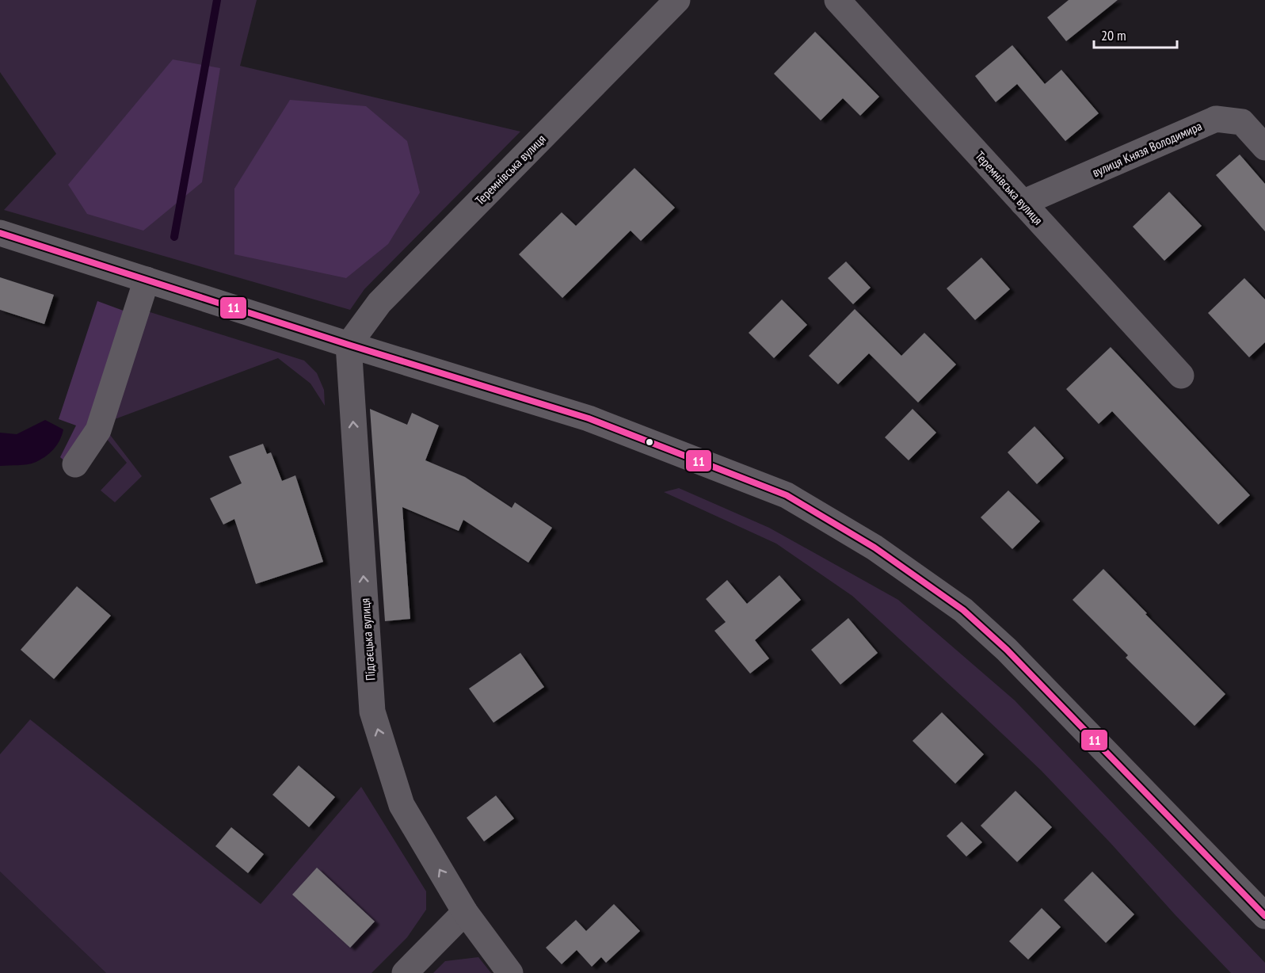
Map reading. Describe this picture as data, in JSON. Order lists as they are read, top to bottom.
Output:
{
  "streets": {
    "street": ["вулиця Князя Володимира", "Теремнівська вулиця", "Підгаєцька вулиця"]
  },
  "crossings": [
    ["вулиця Князя Володимира", "Теремнівська вулиця"],
    ["Теремнівська вулиця", "Підгаєцька вулиця"]
  ],
  "one_way": ["Підгаєцька вулиця"],
  "lines": ["transit line 11"],
  "scale_bar": "20 m"
}
